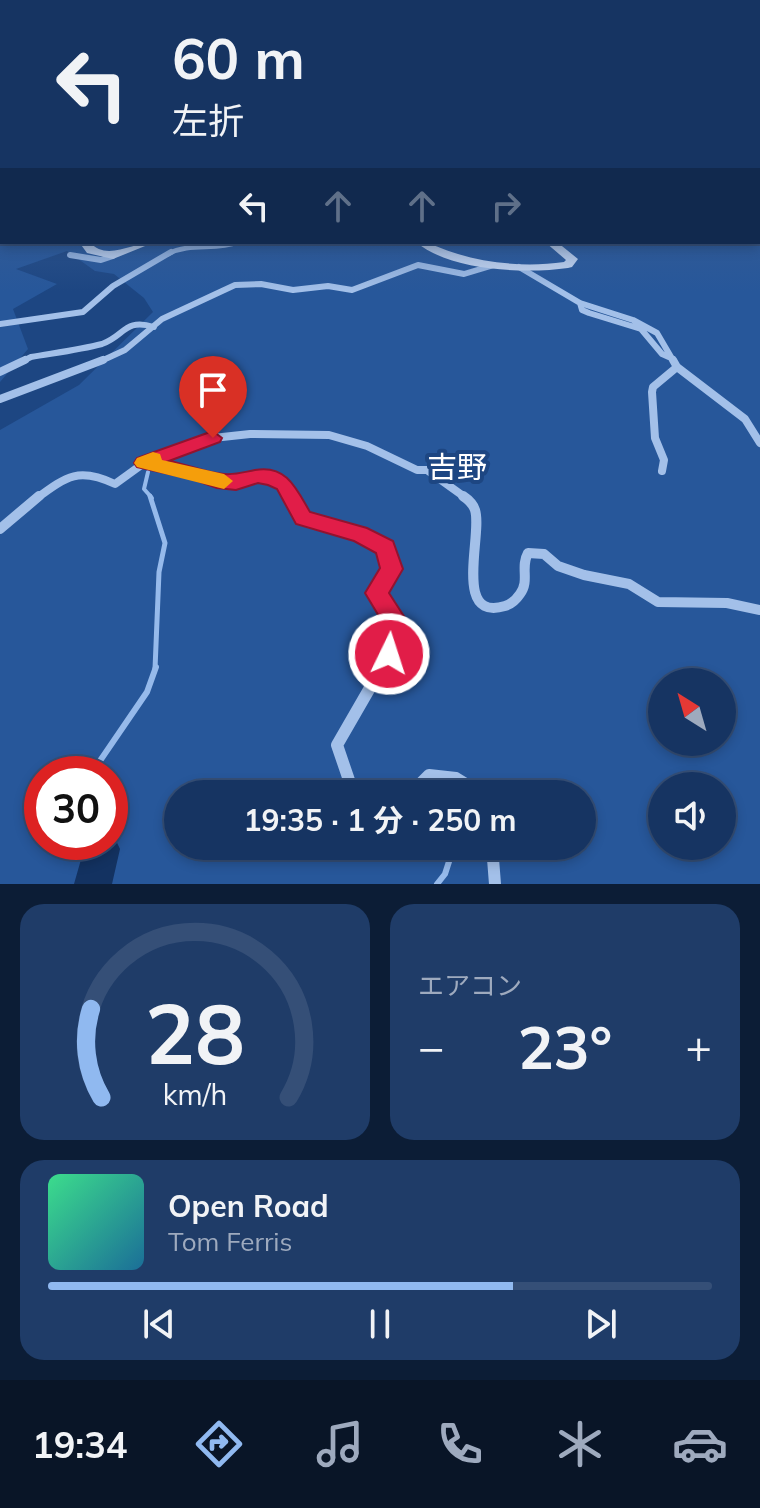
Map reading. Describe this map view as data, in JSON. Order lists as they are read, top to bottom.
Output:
{
  "districts": ["吉野"],
  "north": "top left",
  "page": {
    "turn": ["60 m", "左折"],
    "limit": "30",
    "trip": "19:35 · 1 分 · 250 m",
    "tile": "エアコン",
    "heat": ["−", "23°", "+"],
    "song": ["Open Road", "Tom Ferris"],
    "tabs": "19:34",
    "gauge": ["28", "km/h"]
  }
}
